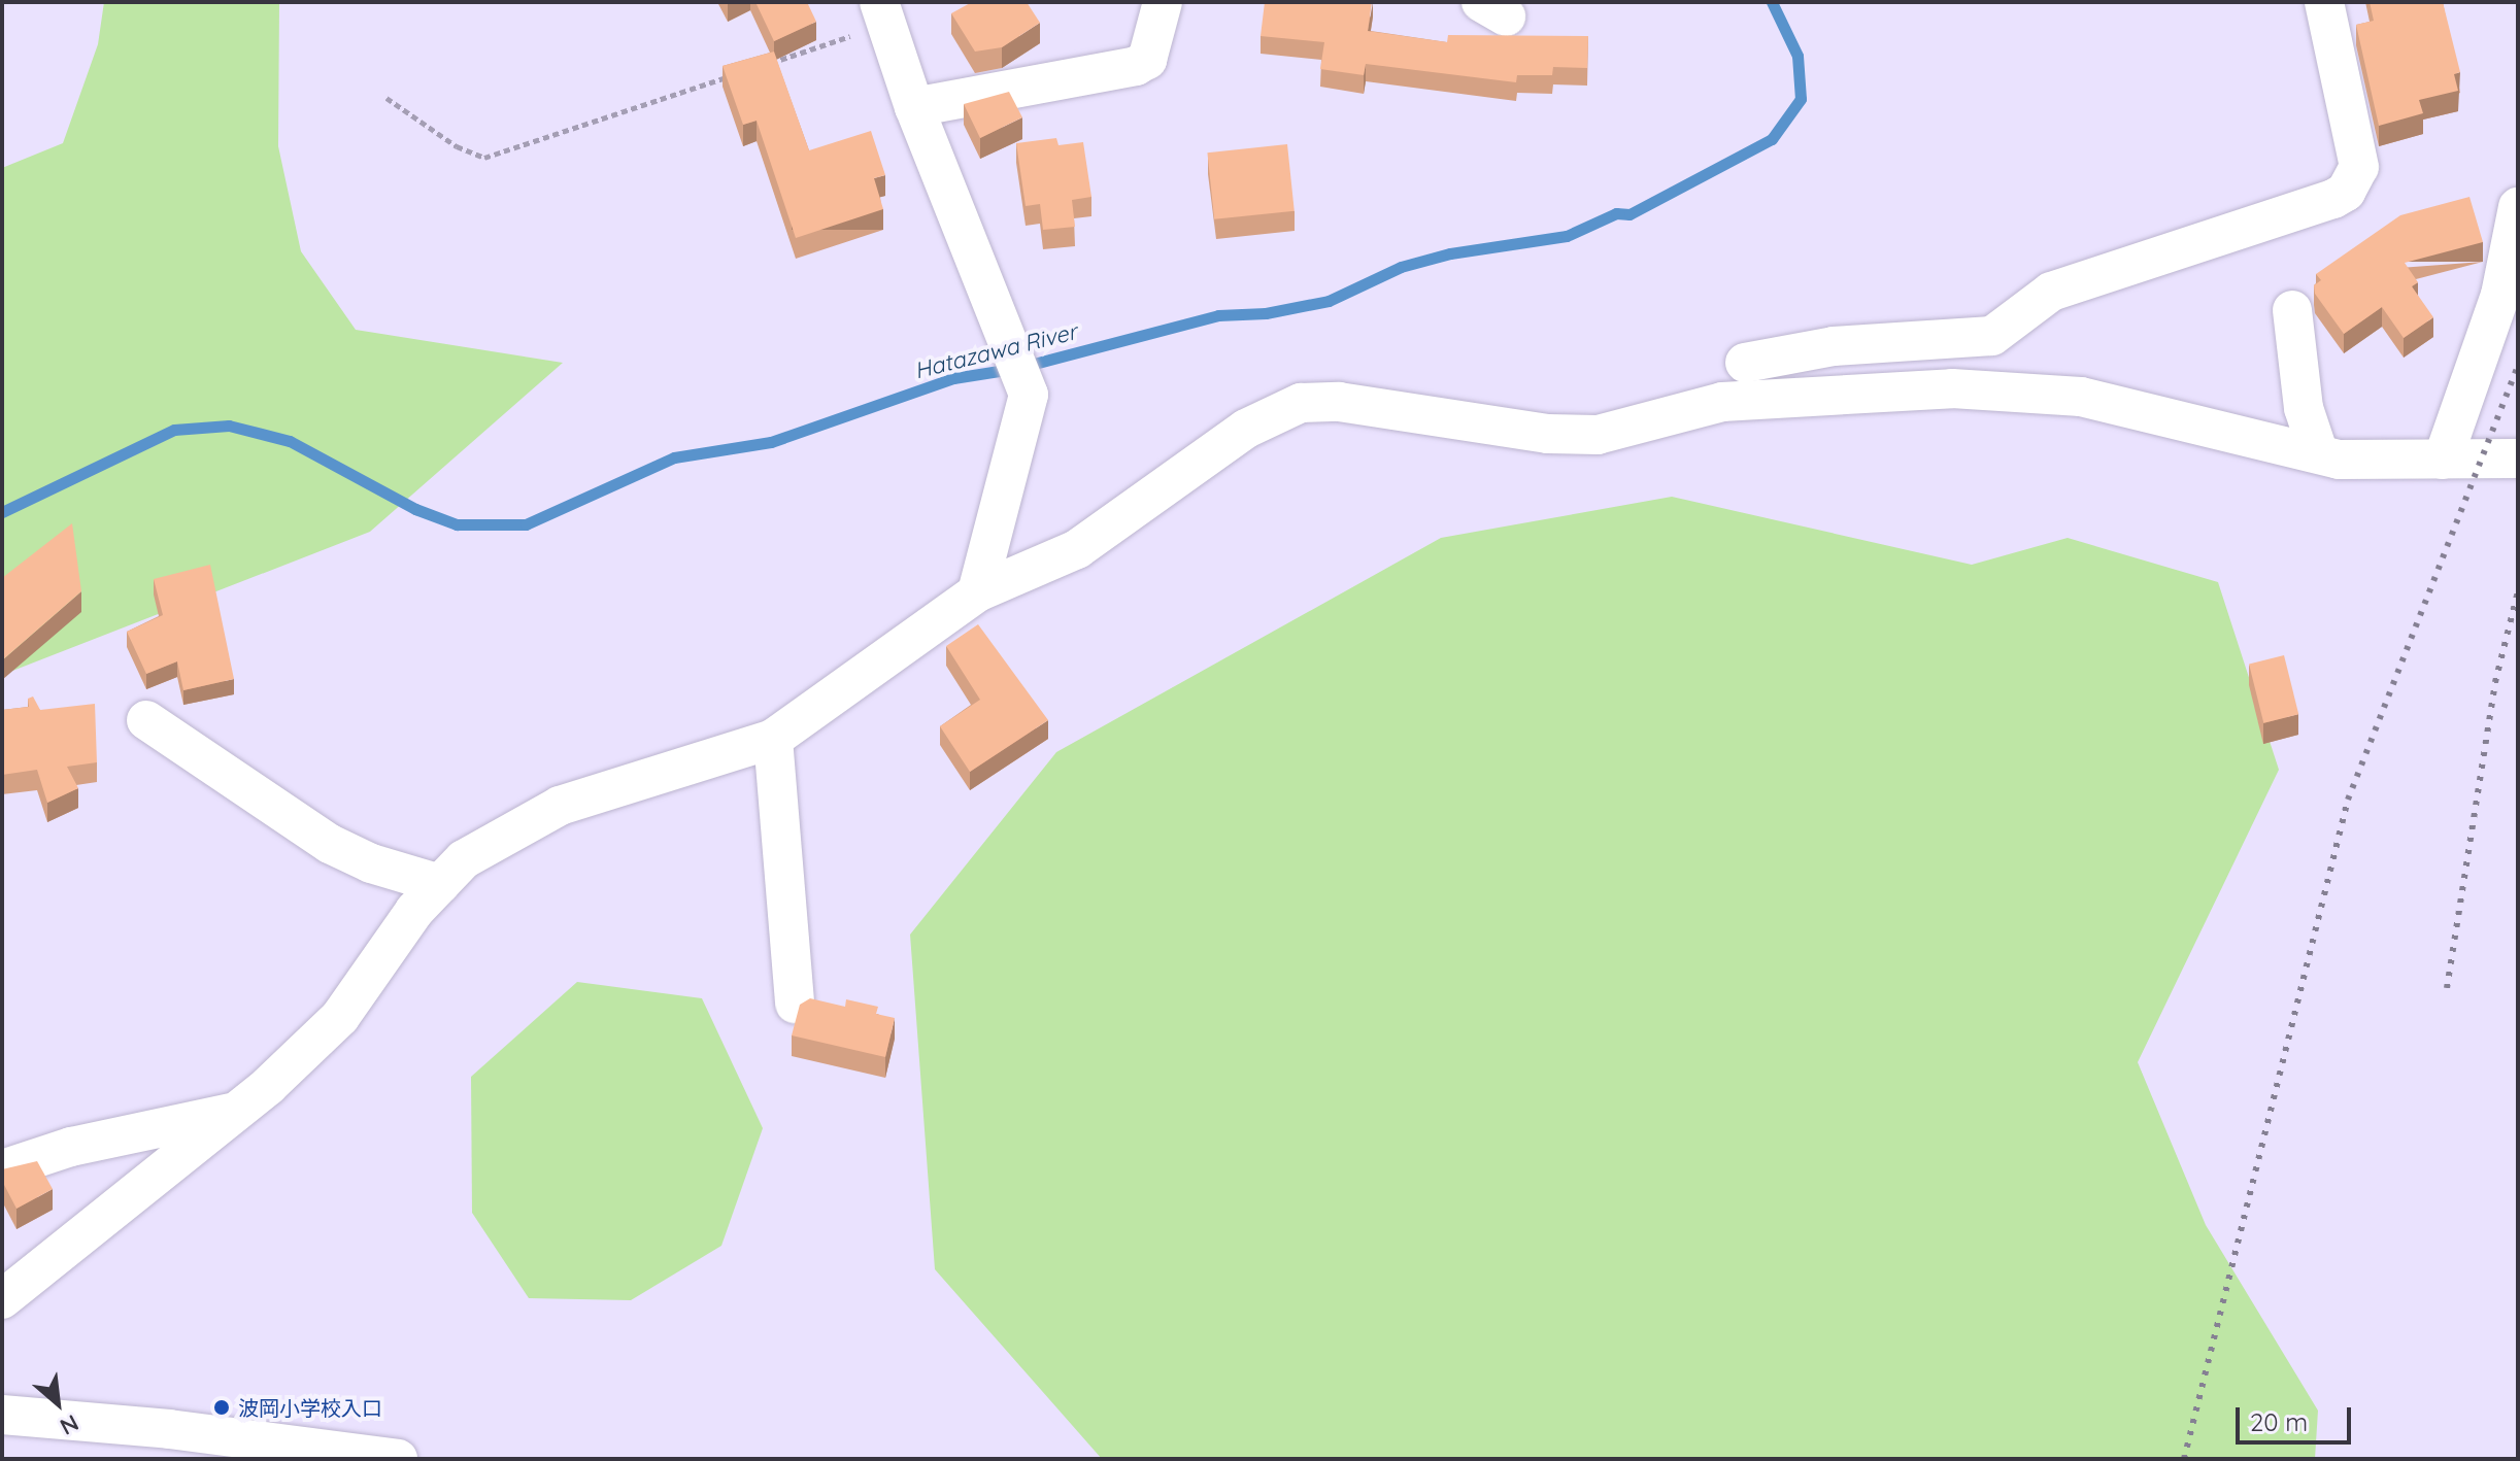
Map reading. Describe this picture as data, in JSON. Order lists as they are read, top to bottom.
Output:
{
  "water": ["Hatazawa River"],
  "places": ["波岡小学校入口"],
  "scale_bar": "20 m",
  "north": "bottom right"
}
